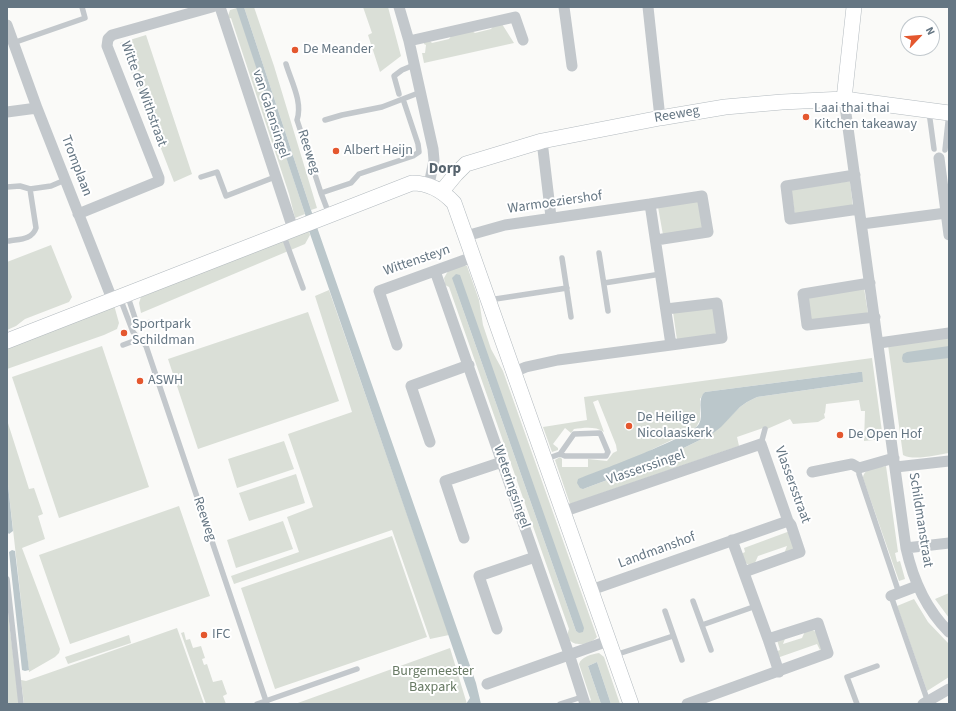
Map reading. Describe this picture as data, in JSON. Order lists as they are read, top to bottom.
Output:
{
  "streets": {
    "main road": ["Reeweg"],
    "street": [
      "Witte de Withstraat",
      "van Galensingel",
      "Tromplaan",
      "Warmoeziershof",
      "Wittensteyn",
      "Vlasserssingel",
      "Vlassersstraat",
      "Weteringsingel",
      "Schildmanstraat",
      "Landmanshof"
    ]
  },
  "crossings": [
    ["Witte de Withstraat", "Tromplaan"],
    ["van Galensingel", "Reeweg"],
    ["Reeweg", "Tromplaan"],
    ["Reeweg", "Schildmanstraat"],
    ["Wittensteyn", "Weteringsingel"],
    ["Vlasserssingel", "Vlassersstraat"],
    ["Vlassersstraat", "Landmanshof"]
  ],
  "districts": ["Dorp"],
  "parks": ["Burgemeester Baxpark"],
  "places": [
    "De Meander",
    "Laai thai thai Kitchen takeaway",
    "Albert Heijn",
    "Sportpark Schildman",
    "ASWH",
    "De Heilige Nicolaaskerk",
    "De Open Hof",
    "IFC"
  ],
  "north": "top right"
}
